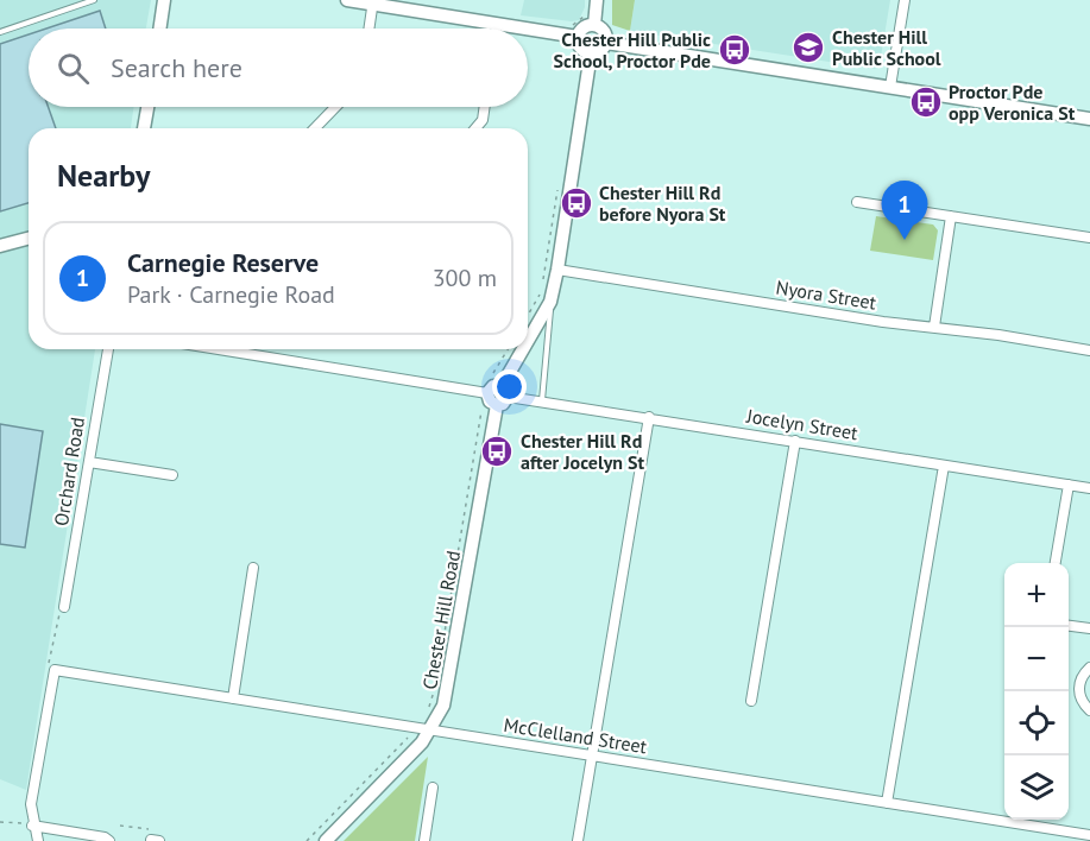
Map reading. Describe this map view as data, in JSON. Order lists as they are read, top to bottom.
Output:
{
  "streets": {
    "street": [
      "Nyora Street",
      "Jocelyn Street",
      "Orchard Road",
      "Chester Hill Road",
      "McClelland Street"
    ]
  },
  "crossings": [
    ["Jocelyn Street", "Chester Hill Road"],
    ["Chester Hill Road", "McClelland Street"]
  ],
  "places": {
    "school or university": ["Chester Hill Public School"],
    "bus stop": [
      "Chester Hill Public School, Proctor Pde",
      "Proctor Pde opp Veronica St",
      "Chester Hill Rd before Nyora St",
      "Chester Hill Rd after Jocelyn St"
    ]
  },
  "page": {
    "search": "Search here",
    "heading": "Nearby",
    "pins": "1",
    "list": [
      {
        "mark": "1",
        "name": "Carnegie Reserve",
        "note": "Park · Carnegie Road",
        "value": "300 m"
      }
    ],
    "map_buttons": ["+", "−"]
  }
}
